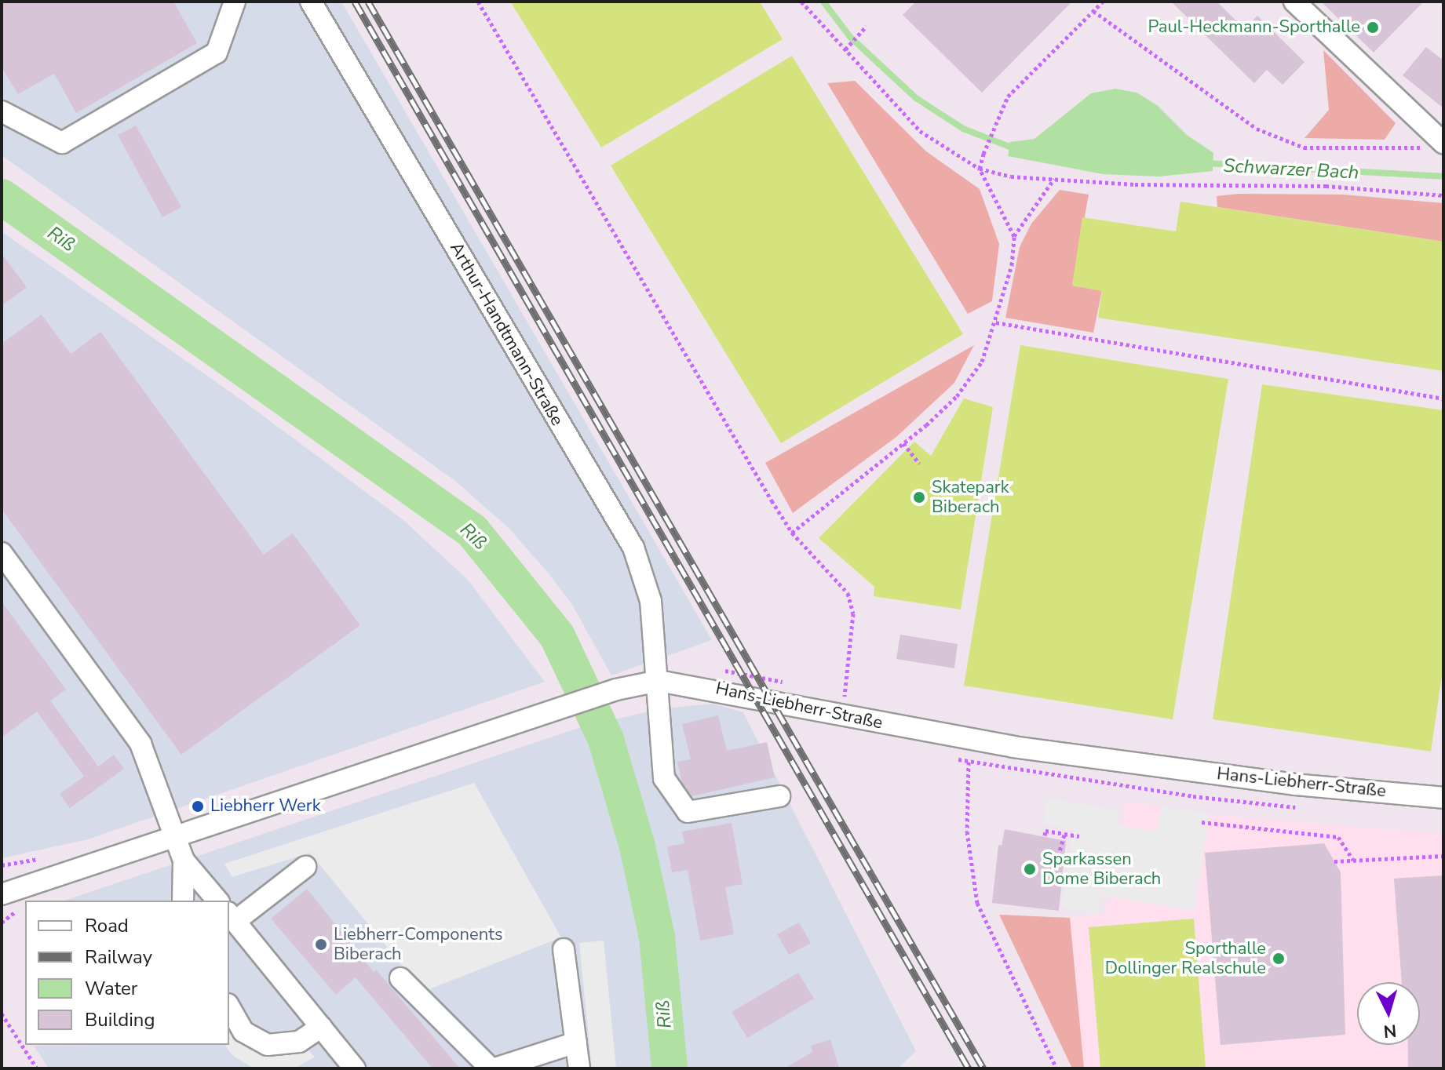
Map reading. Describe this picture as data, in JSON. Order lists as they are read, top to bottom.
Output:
{
  "streets": {
    "street": ["Arthur-Handtmann-Straße", "Hans-Liebherr-Straße"]
  },
  "crossings": [
    ["Arthur-Handtmann-Straße", "Hans-Liebherr-Straße"]
  ],
  "water": ["Schwarzer Bach", "Riß"],
  "places": [
    "Paul-Heckmann-Sporthalle",
    "Skatepark Biberach",
    "Liebherr Werk",
    "Sparkassen Dome Biberach",
    "Liebherr-Components Biberach",
    "Sporthalle Dollinger Realschule"
  ],
  "legend": [
    "Road",
    "Railway",
    "Water",
    "Building"
  ],
  "north": "bottom"
}
